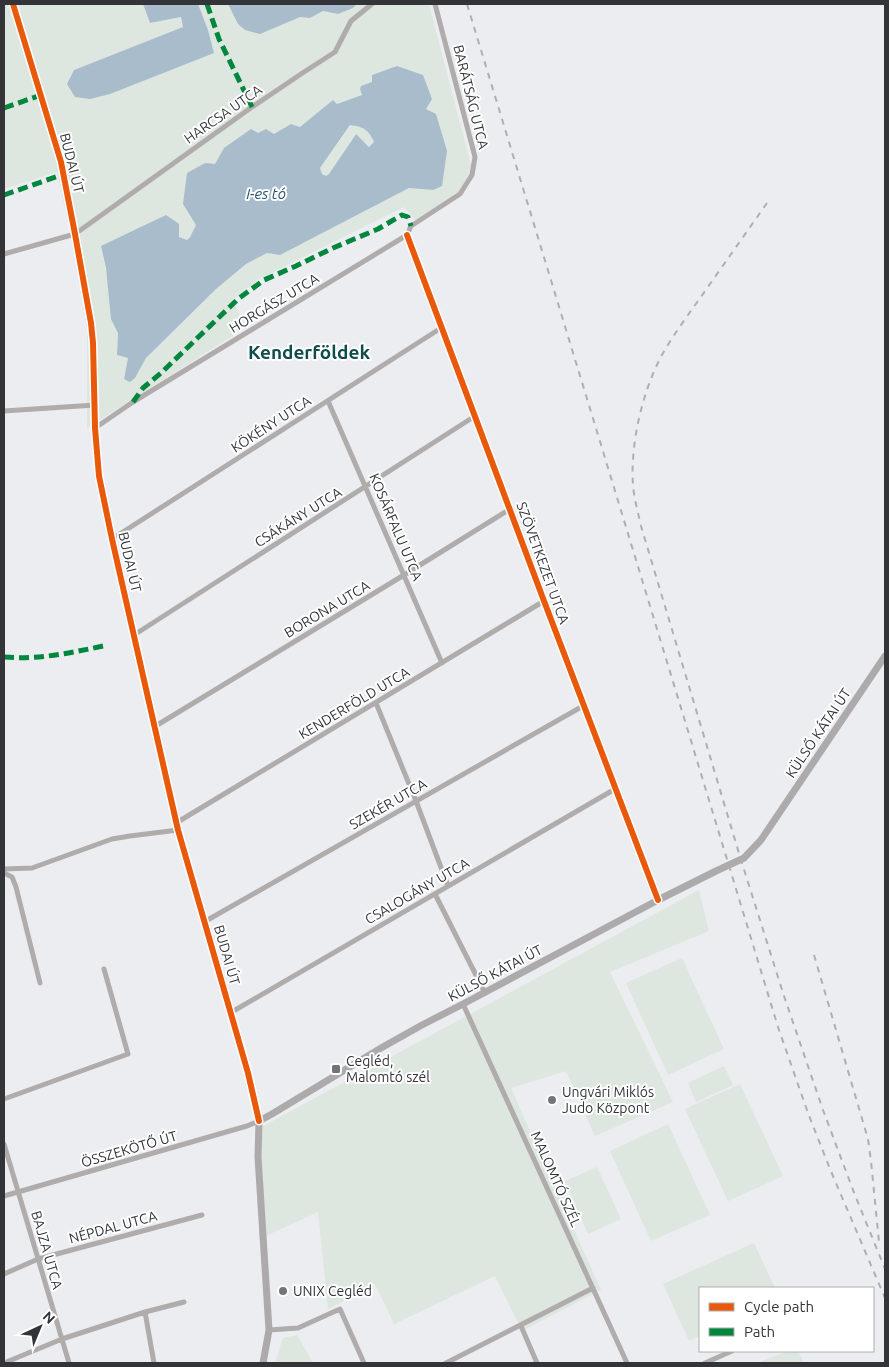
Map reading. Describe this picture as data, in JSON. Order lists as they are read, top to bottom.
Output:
{
  "streets": {
    "main road": ["KÜLSŐ KÁTAI ÚT"],
    "street": [
      "BARÁTSÁG UTCA",
      "HARCSA UTCA",
      "BUDAI ÚT",
      "HORGÁSZ UTCA",
      "KÖKÉNY UTCA",
      "CSÁKÁNY UTCA",
      "KOSÁRFALU UTCA",
      "SZÖVETKEZET UTCA",
      "BORONA UTCA",
      "KENDERFÖLD UTCA",
      "SZEKÉR UTCA",
      "CSALOGÁNY UTCA",
      "ÖSSZEKÖTŐ ÚT",
      "MALOMTÓ SZÉL",
      "NÉPDAL UTCA",
      "BAJZA UTCA"
    ]
  },
  "crossings": [
    ["BARÁTSÁG UTCA", "HORGÁSZ UTCA"],
    ["HARCSA UTCA", "BUDAI ÚT"],
    ["BUDAI ÚT", "HORGÁSZ UTCA"],
    ["BUDAI ÚT", "KÖKÉNY UTCA"],
    ["BUDAI ÚT", "CSÁKÁNY UTCA"],
    ["BUDAI ÚT", "BORONA UTCA"],
    ["BUDAI ÚT", "KENDERFÖLD UTCA"],
    ["BUDAI ÚT", "KÜLSŐ KÁTAI ÚT"],
    ["BUDAI ÚT", "SZEKÉR UTCA"],
    ["BUDAI ÚT", "CSALOGÁNY UTCA"],
    ["BUDAI ÚT", "ÖSSZEKÖTŐ ÚT"],
    ["HORGÁSZ UTCA", "SZÖVETKEZET UTCA"],
    ["KÖKÉNY UTCA", "KOSÁRFALU UTCA"],
    ["KÖKÉNY UTCA", "SZÖVETKEZET UTCA"],
    ["CSÁKÁNY UTCA", "KOSÁRFALU UTCA"],
    ["CSÁKÁNY UTCA", "SZÖVETKEZET UTCA"],
    ["KOSÁRFALU UTCA", "BORONA UTCA"],
    ["KOSÁRFALU UTCA", "KENDERFÖLD UTCA"],
    ["SZÖVETKEZET UTCA", "BORONA UTCA"],
    ["SZÖVETKEZET UTCA", "KENDERFÖLD UTCA"],
    ["SZÖVETKEZET UTCA", "KÜLSŐ KÁTAI ÚT"],
    ["SZÖVETKEZET UTCA", "SZEKÉR UTCA"],
    ["SZÖVETKEZET UTCA", "CSALOGÁNY UTCA"],
    ["KÜLSŐ KÁTAI ÚT", "ÖSSZEKÖTŐ ÚT"],
    ["KÜLSŐ KÁTAI ÚT", "MALOMTÓ SZÉL"],
    ["ÖSSZEKÖTŐ ÚT", "BAJZA UTCA"],
    ["NÉPDAL UTCA", "BAJZA UTCA"]
  ],
  "districts": ["Kenderföldek"],
  "water": ["I-es tó"],
  "places": {
    "transit": ["Cegléd, Malomtó szél"],
    "other": ["Ungvári Miklós Judo Központ", "UNIX Cegléd"]
  },
  "legend": ["Cycle path", "Path"],
  "north": "top right"
}
